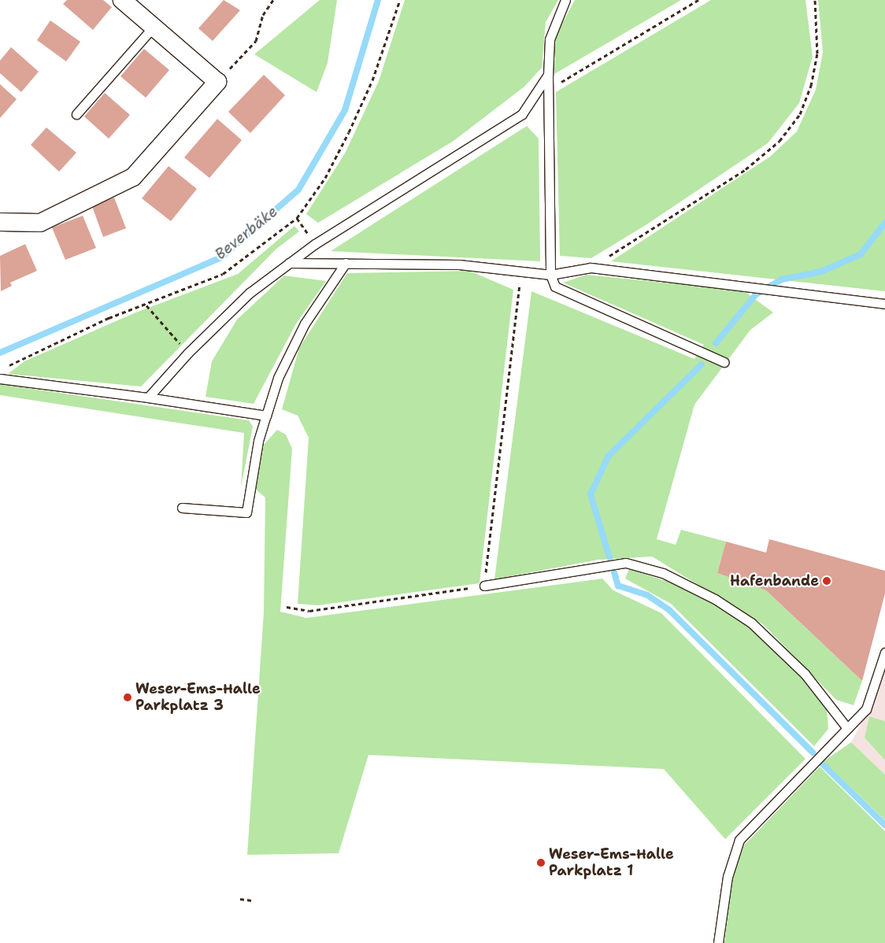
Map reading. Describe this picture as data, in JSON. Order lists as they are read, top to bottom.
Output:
{
  "water": ["Beverbäke"],
  "places": ["Hafenbande", "Weser-Ems-Halle Parkplatz 3", "Weser-Ems-Halle Parkplatz 1"]
}
